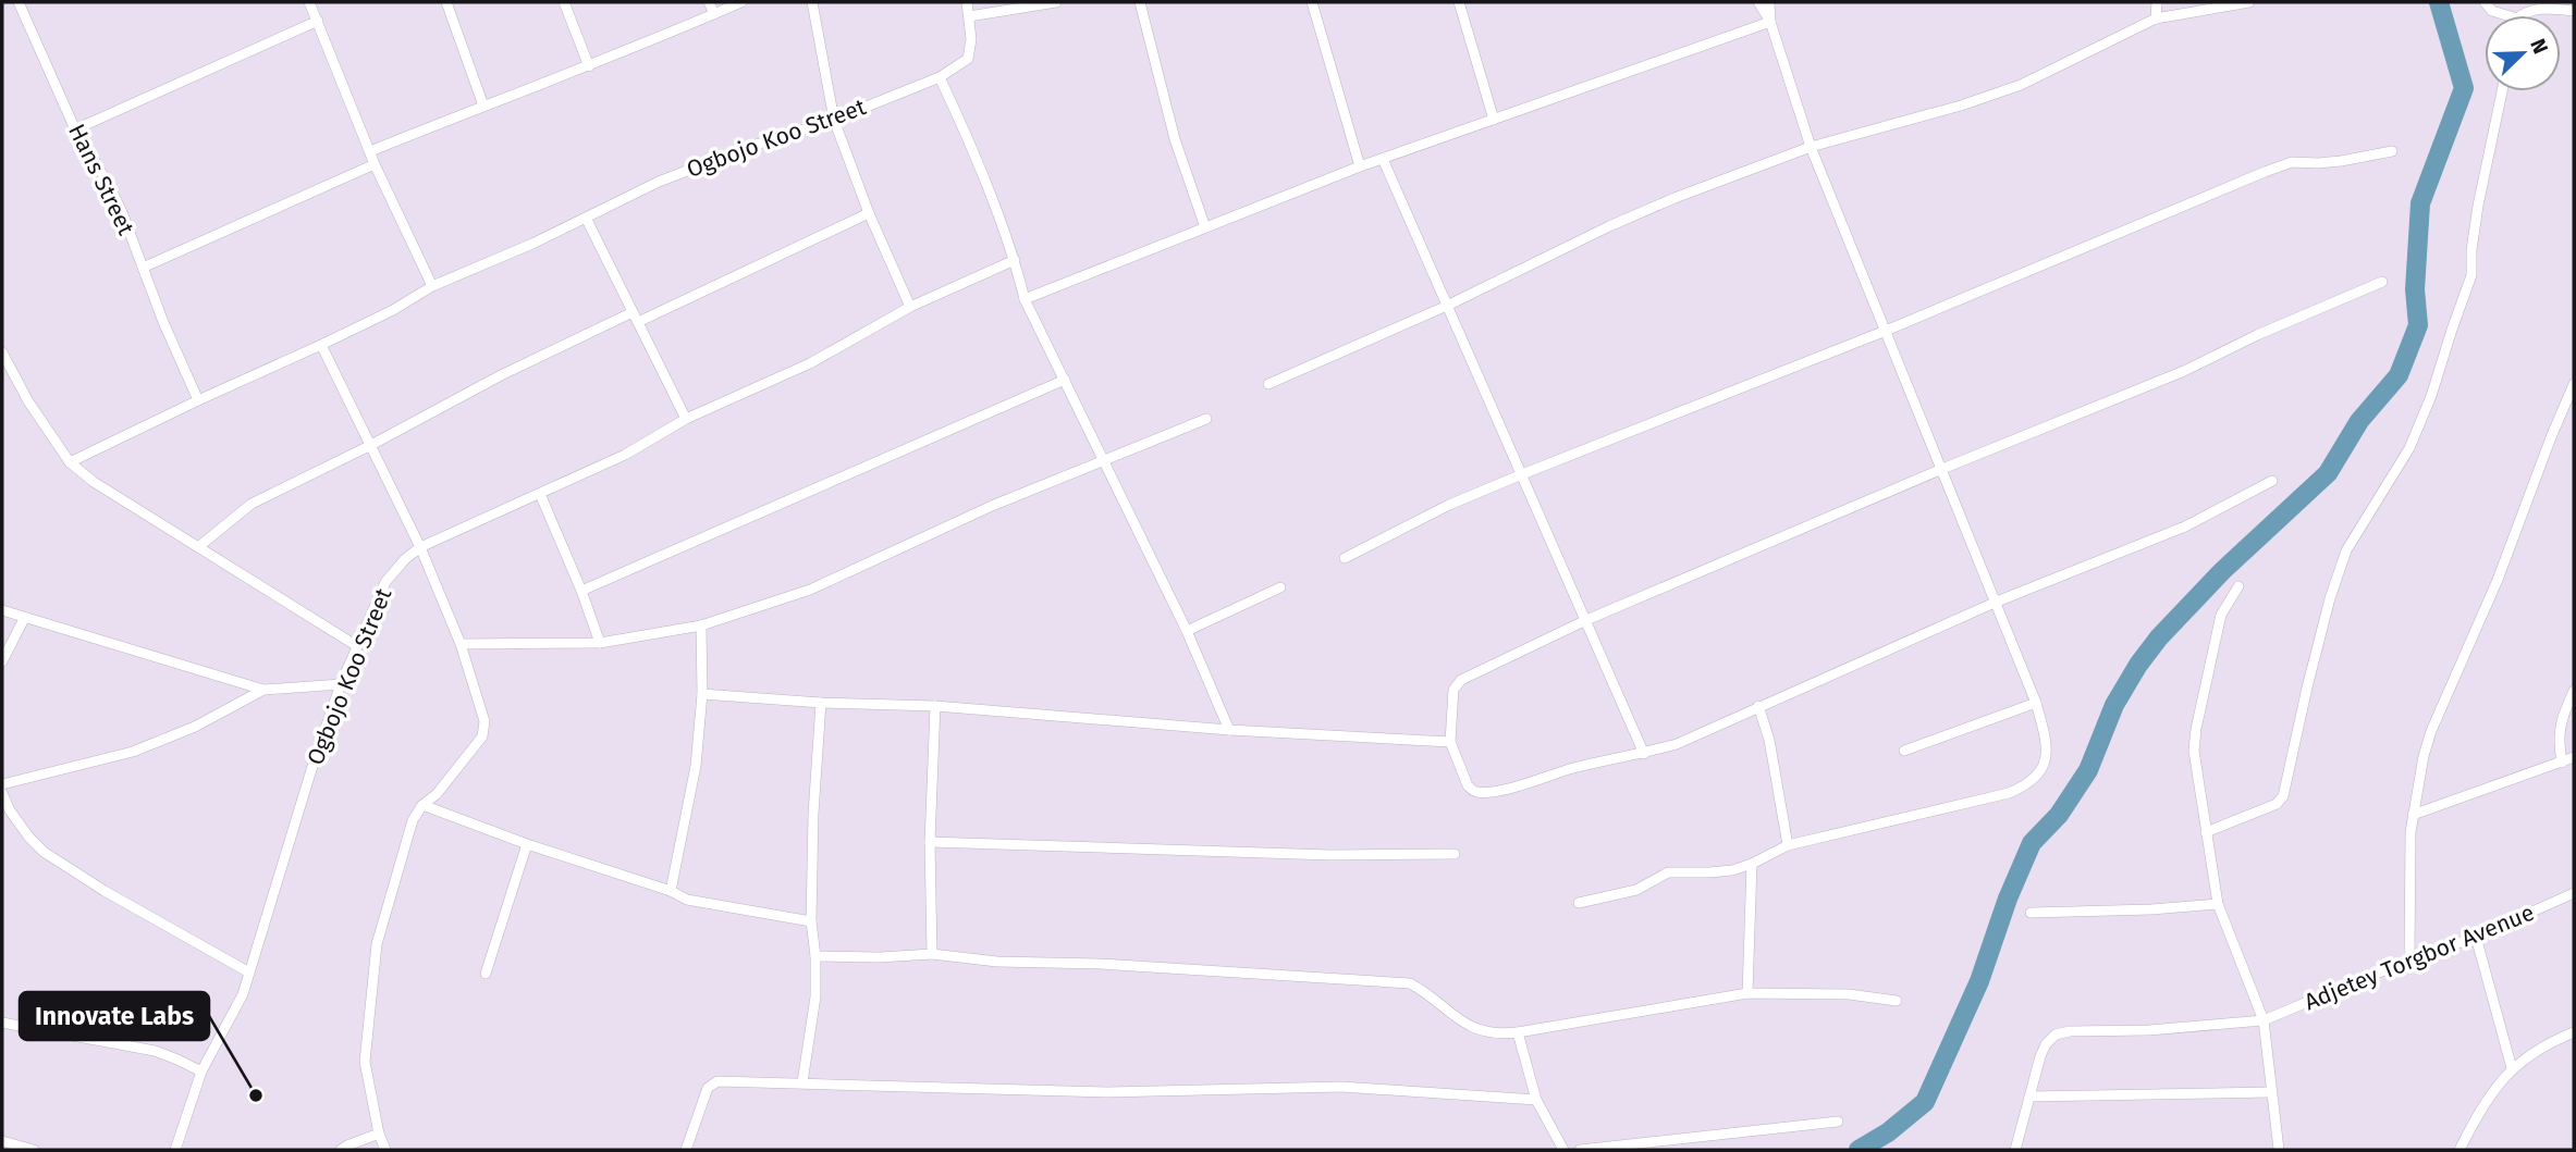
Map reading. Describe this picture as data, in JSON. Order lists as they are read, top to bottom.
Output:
{
  "streets": {
    "street": ["Ogbojo Koo Street", "Hans Street", "Adjetey Torgbor Avenue"]
  },
  "places": ["Innovate Labs"],
  "north": "top right"
}
